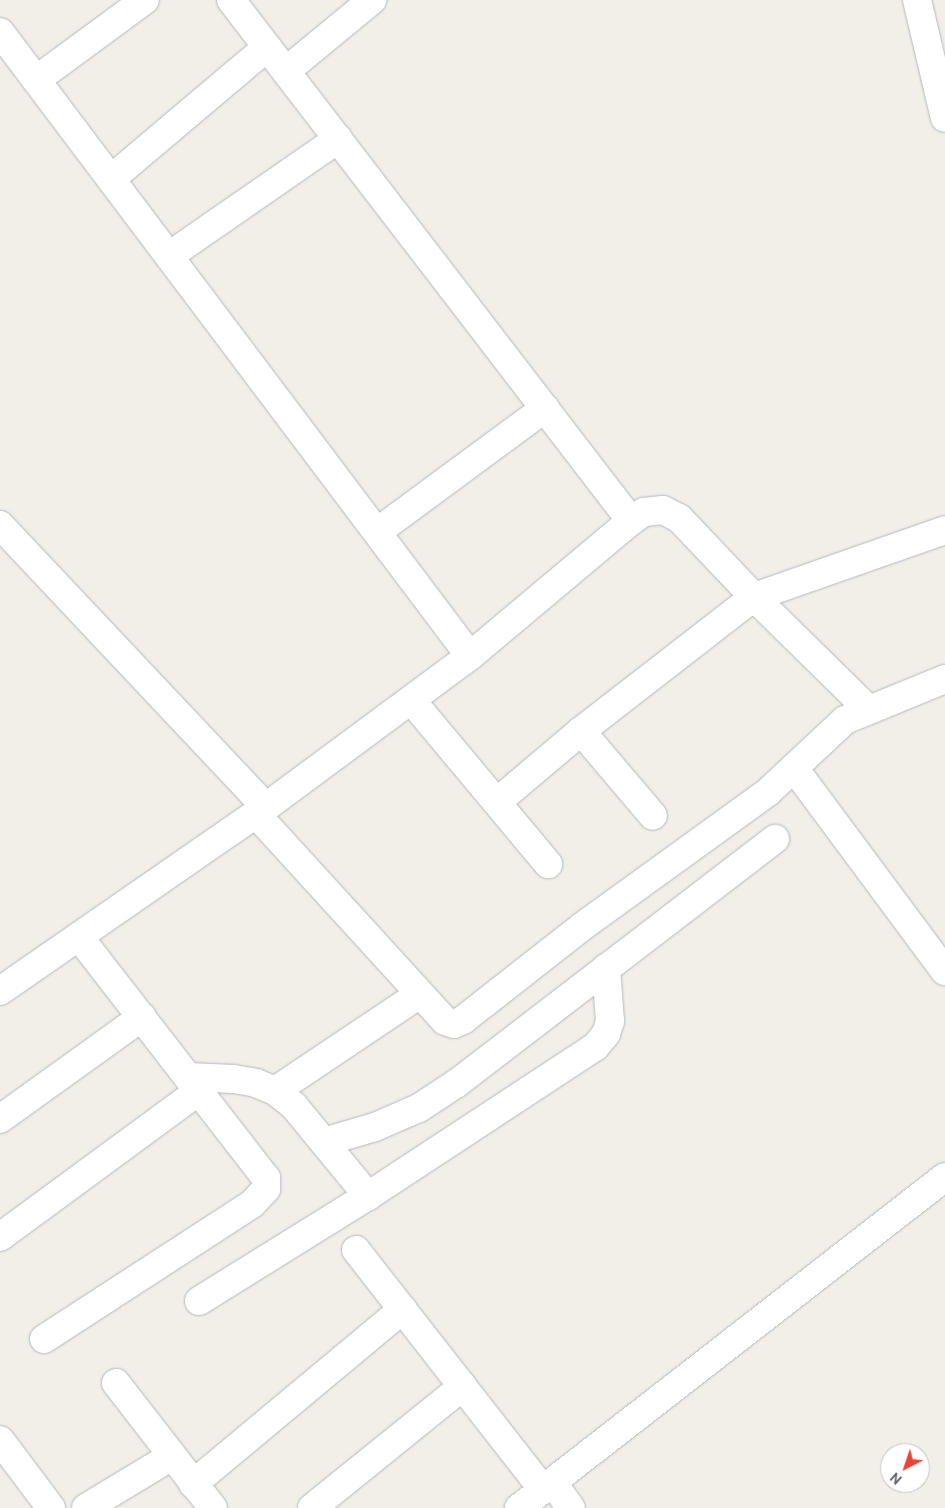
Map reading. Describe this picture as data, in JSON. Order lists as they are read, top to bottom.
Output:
{
  "north": "bottom left"
}
